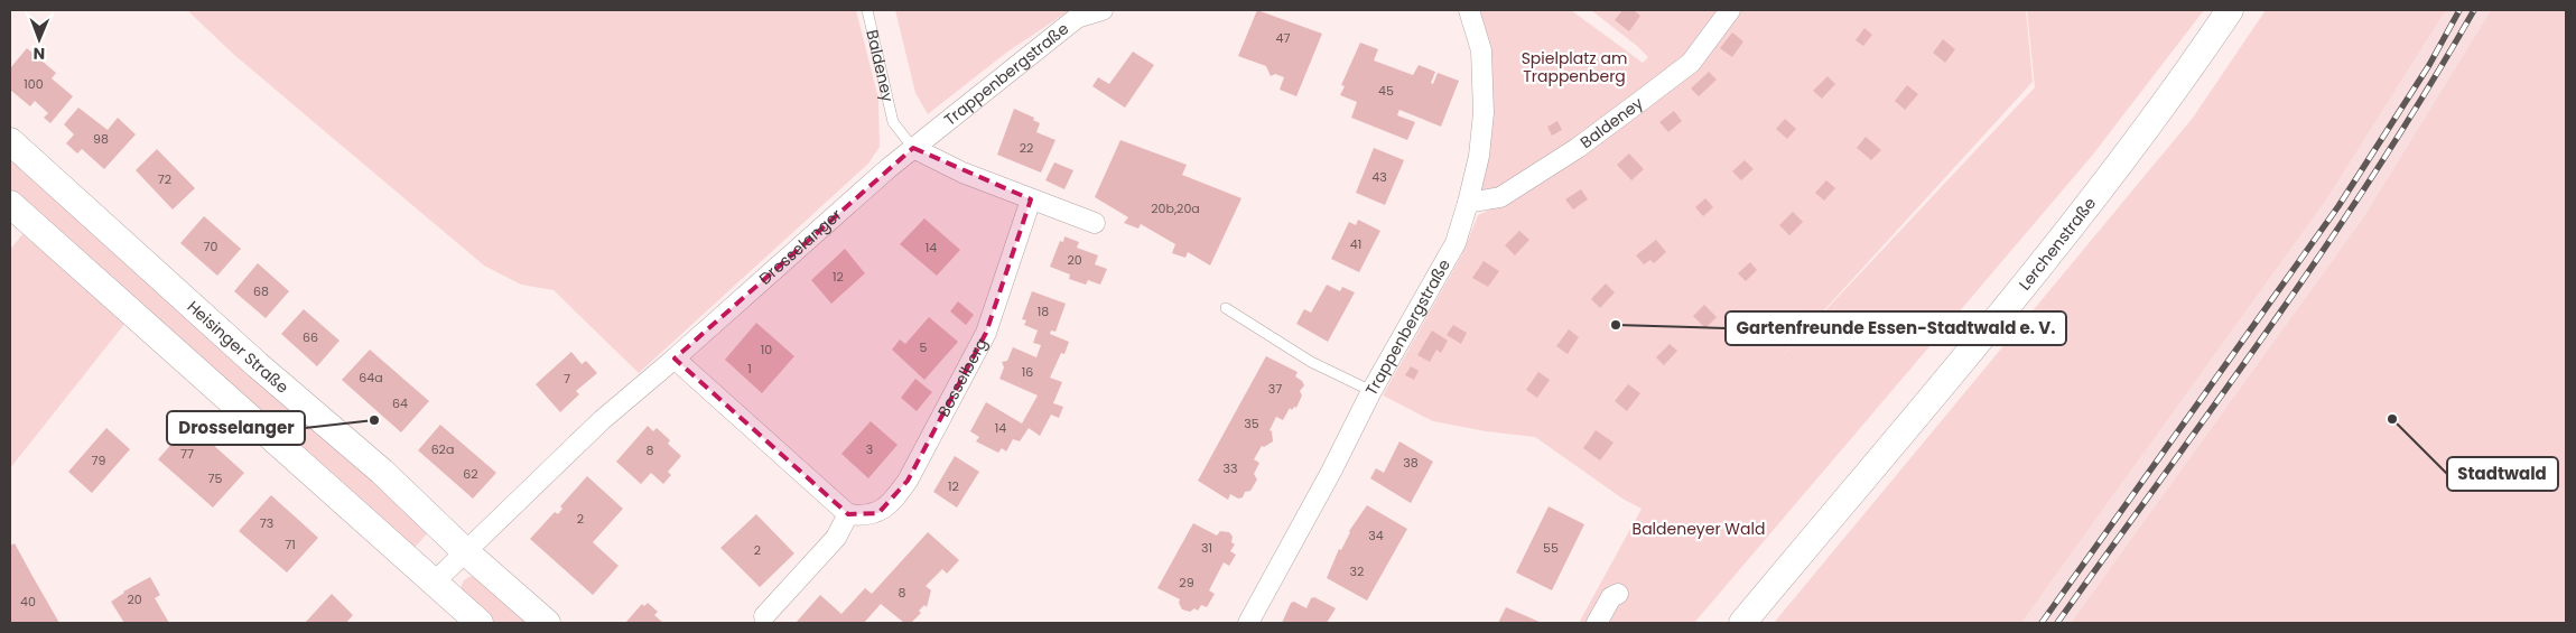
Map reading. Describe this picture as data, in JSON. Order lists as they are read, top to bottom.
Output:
{
  "streets": {
    "main road": ["Lerchenstraße", "Heisinger Straße"],
    "street": [
      "Baldeney",
      "Trappenbergstraße",
      "Drosselanger",
      "Bosselberg"
    ]
  },
  "crossings": [
    ["Baldeney", "Trappenbergstraße"],
    ["Baldeney", "Drosselanger"],
    ["Trappenbergstraße", "Drosselanger"],
    ["Drosselanger", "Heisinger Straße"]
  ],
  "parks": ["Spielplatz am Trappenberg", "Baldeneyer Wald"],
  "places": ["Gartenfreunde Essen-Stadtwald e. V.", "Stadtwald", "Drosselanger"],
  "house_numbers": [
    "47",
    "100",
    "45",
    "98",
    "22",
    "43",
    "72",
    "20b,20a",
    "41",
    "70",
    "14",
    "20",
    "12",
    "68",
    "18",
    "66",
    "5",
    "10",
    "1",
    "16",
    "64a",
    "7",
    "37",
    "64",
    "35",
    "14",
    "62a",
    "3",
    "8",
    "77",
    "79",
    "38",
    "33",
    "62",
    "75",
    "12",
    "2",
    "73",
    "34",
    "71",
    "31",
    "55",
    "2",
    "32",
    "29",
    "8",
    "20",
    "40"
  ],
  "north": "bottom"
}
